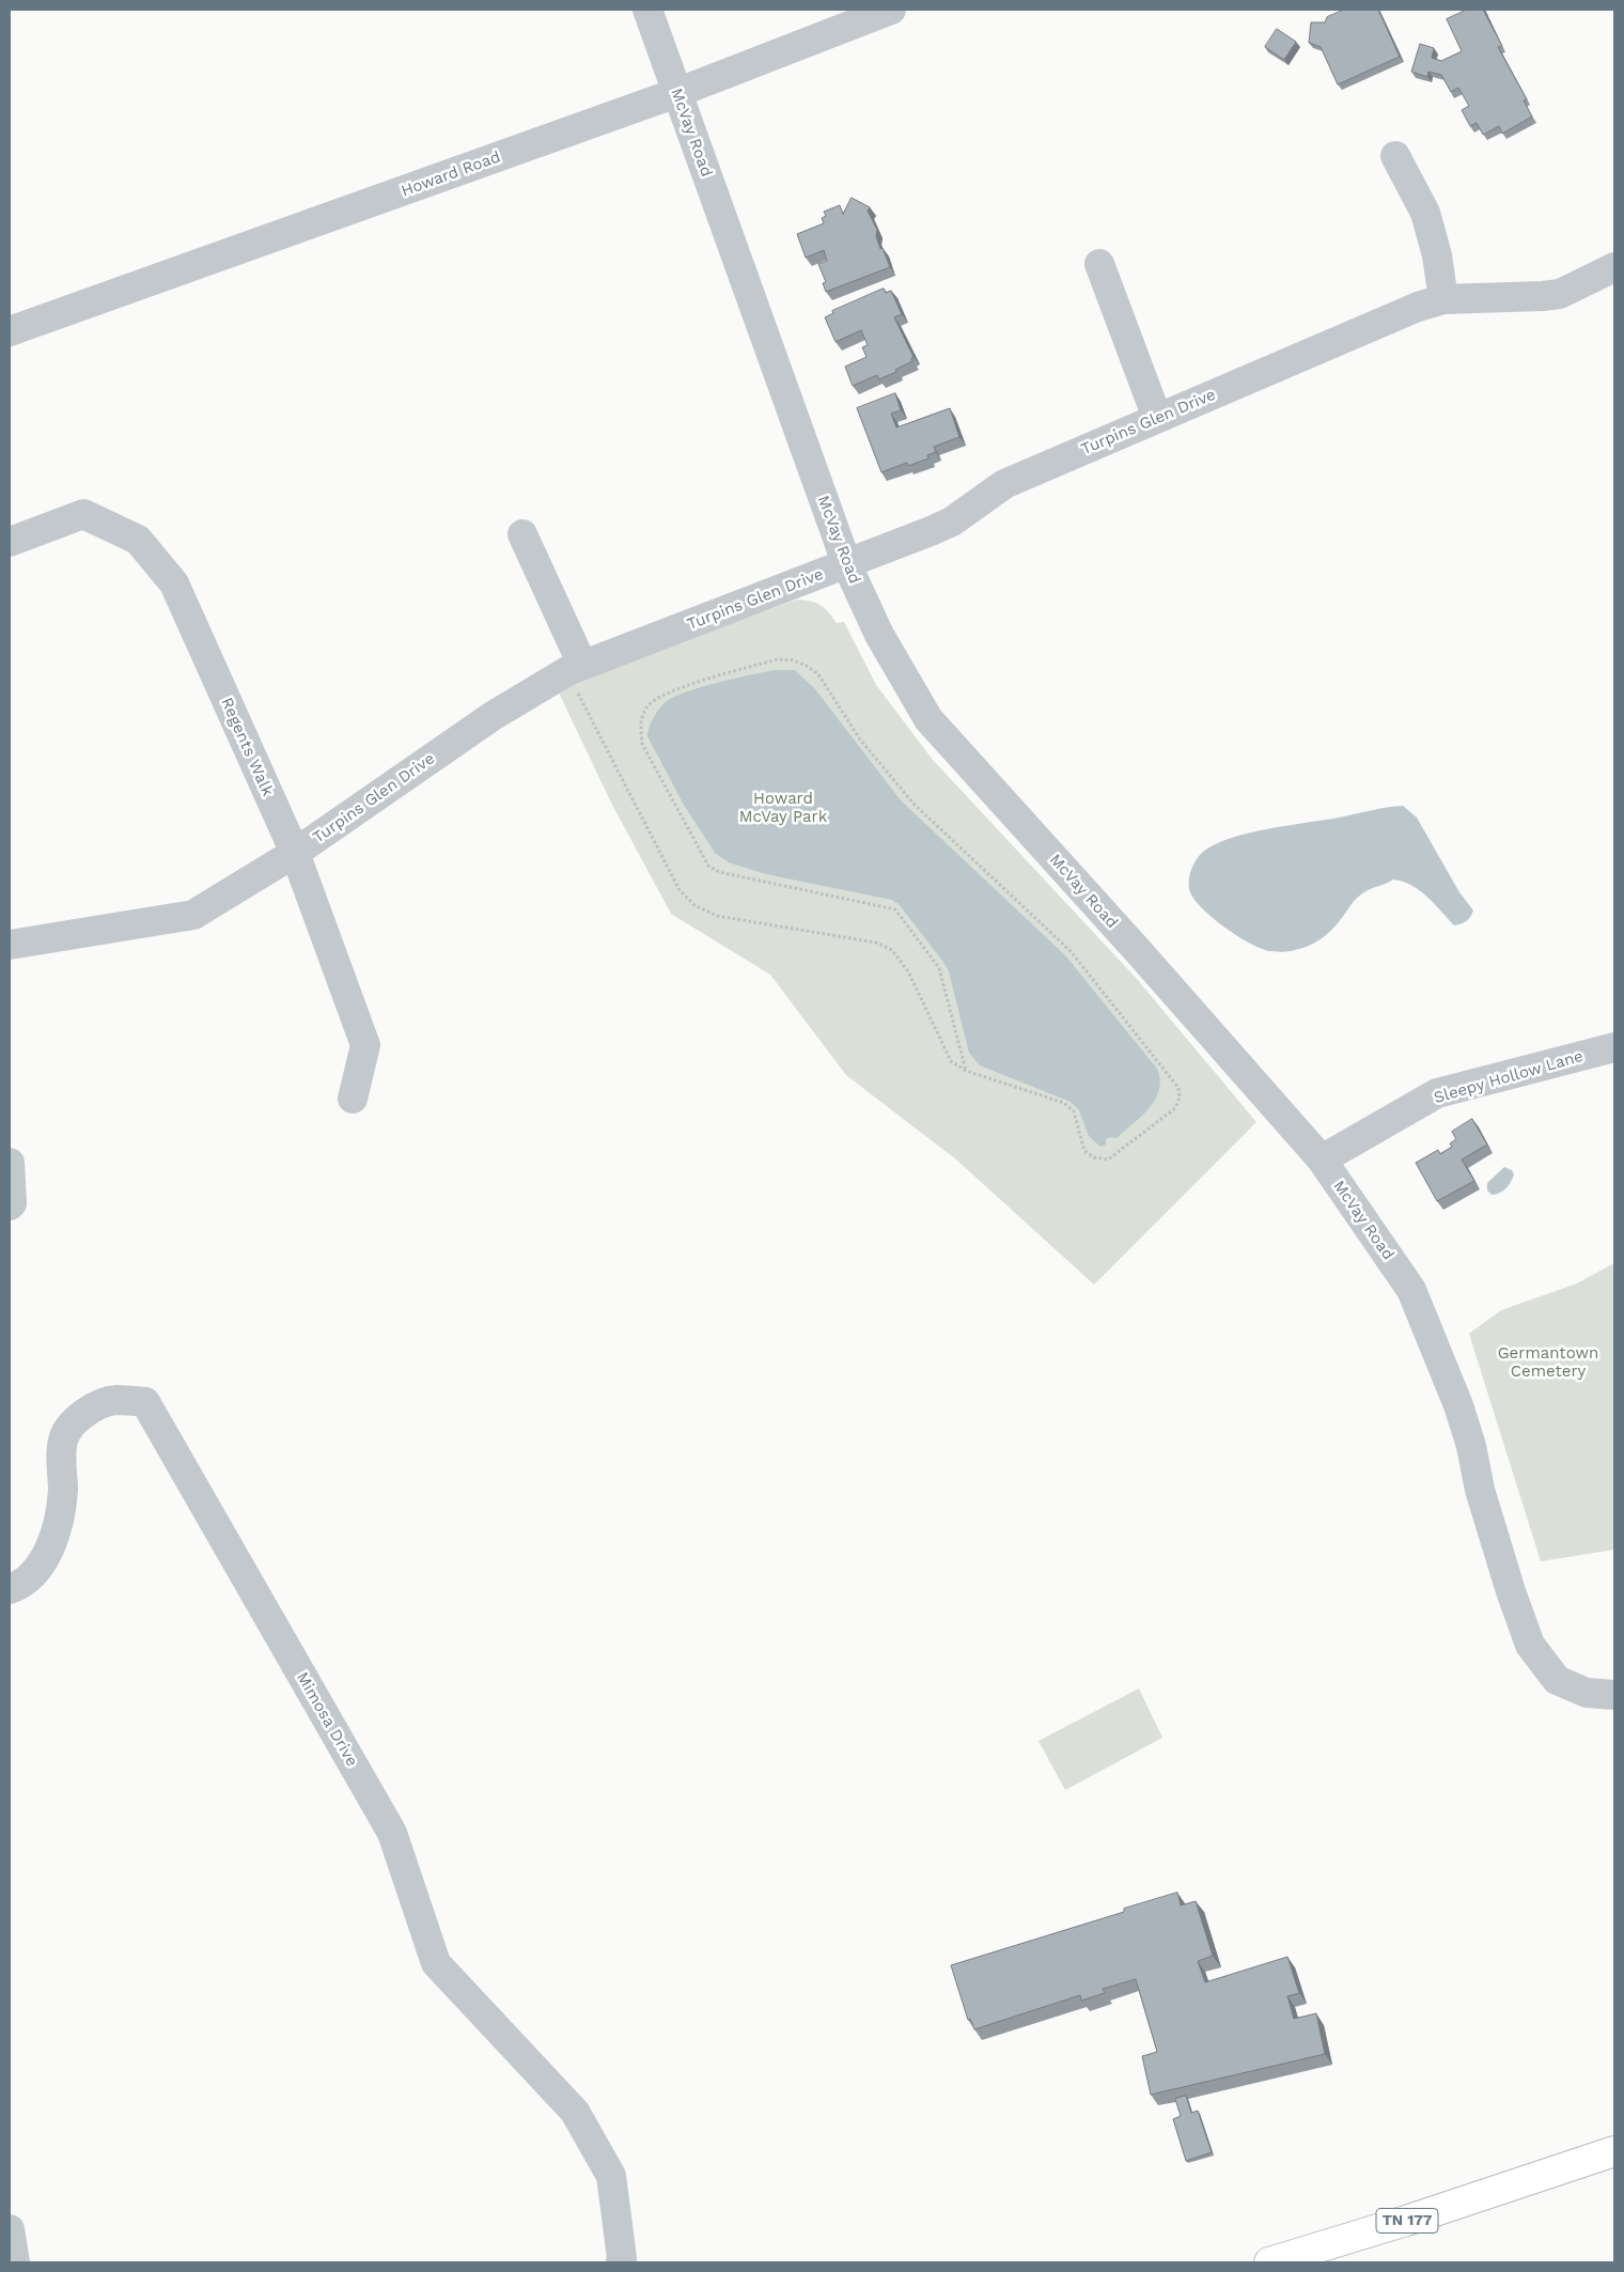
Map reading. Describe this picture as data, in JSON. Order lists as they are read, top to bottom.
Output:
{
  "streets": {
    "main road": ["TN 177"],
    "street": [
      "McVay Road",
      "Howard Road",
      "Turpins Glen Drive",
      "Regents Walk",
      "Sleepy Hollow Lane",
      "Mimosa Drive"
    ]
  },
  "crossings": [
    ["McVay Road", "Howard Road"],
    ["McVay Road", "Turpins Glen Drive"],
    ["McVay Road", "Sleepy Hollow Lane"],
    ["Turpins Glen Drive", "Regents Walk"]
  ],
  "parks": ["Howard McVay Park", "Germantown Cemetery"]
}
